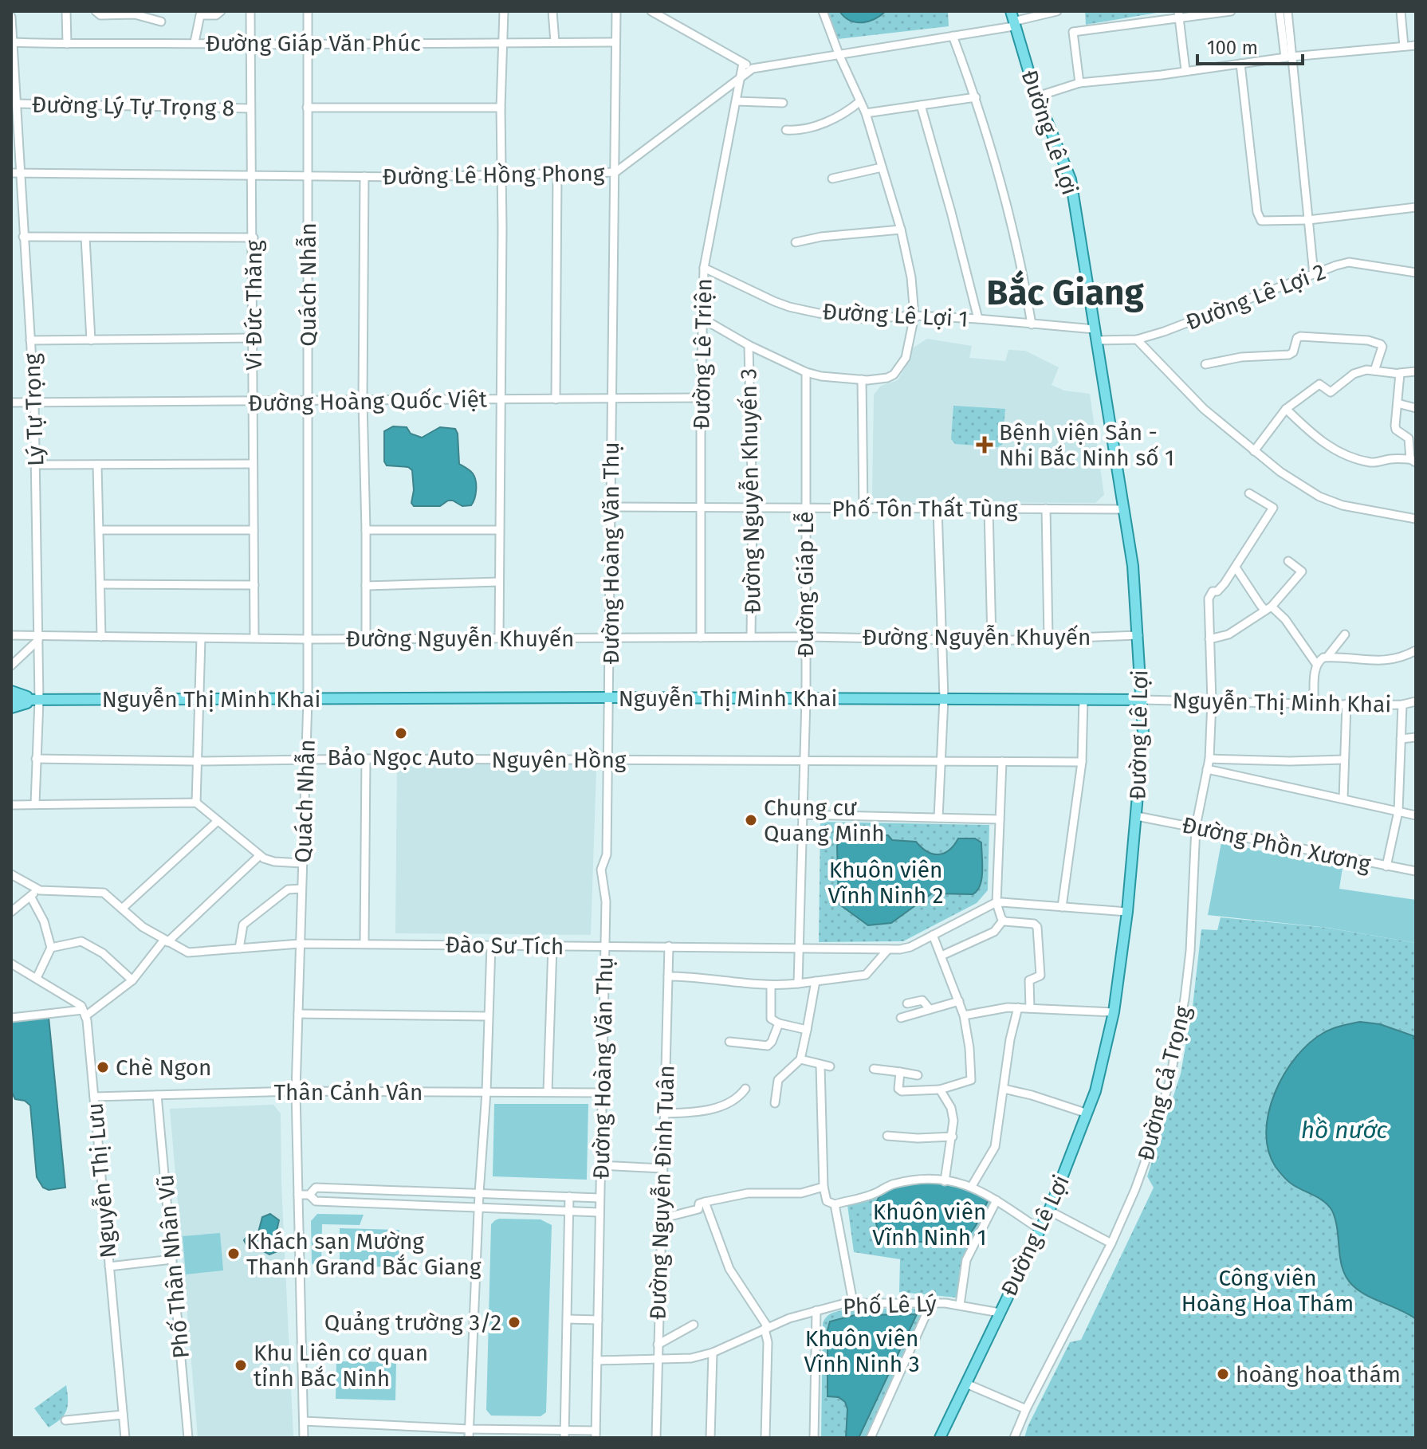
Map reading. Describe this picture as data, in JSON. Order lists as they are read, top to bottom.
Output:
{
  "streets": {
    "main road": ["Đường Lê Lợi", "Nguyễn Thị Minh Khai"],
    "street": [
      "Đường Giáp Văn Phúc",
      "Đường Lý Tự Trọng 8",
      "Đường Lê Hồng Phong",
      "Quách Nhẫn",
      "Đường Lê Lợi 2",
      "Vi Đức Thăng",
      "Đường Lê Lợi 1",
      "Đường Lê Triện",
      "Đường Hoàng Quốc Việt",
      "Lý Tự Trọng",
      "Đường Nguyễn Khuyến 3",
      "Phố Tôn Thất Tùng",
      "Đường Hoàng Văn Thụ",
      "Đường Giáp Lễ",
      "Đường Nguyễn Khuyến",
      "Nguyên Hồng",
      "Đường Phồn Xương",
      "Đào Sư Tích",
      "Đường Cả Trọng",
      "Thân Cảnh Vân",
      "Nguyễn Thị Lưu",
      "Đường Nguyễn Đình Tuân",
      "Phố Thân Nhân Vũ",
      "Phố Lê Lý"
    ]
  },
  "crossings": [
    ["Đường Giáp Văn Phúc", "Quách Nhẫn"],
    ["Đường Giáp Văn Phúc", "Vi Đức Thăng"],
    ["Đường Giáp Văn Phúc", "Lý Tự Trọng"],
    ["Đường Giáp Văn Phúc", "Đường Hoàng Văn Thụ"],
    ["Đường Lý Tự Trọng 8", "Vi Đức Thăng"],
    ["Đường Lý Tự Trọng 8", "Lý Tự Trọng"],
    ["Đường Lê Lợi", "Đường Lê Hồng Phong"],
    ["Đường Lê Lợi", "Đường Lê Lợi 2"],
    ["Đường Lê Lợi", "Đường Lê Lợi 1"],
    ["Đường Lê Lợi", "Phố Tôn Thất Tùng"],
    ["Đường Lê Lợi", "Đường Nguyễn Khuyến"],
    ["Đường Lê Lợi", "Nguyễn Thị Minh Khai"],
    ["Đường Lê Lợi", "Đường Phồn Xương"],
    ["Đường Lê Lợi", "Phố Lê Lý"],
    ["Đường Lê Hồng Phong", "Quách Nhẫn"],
    ["Đường Lê Hồng Phong", "Vi Đức Thăng"],
    ["Đường Lê Hồng Phong", "Đường Lê Triện"],
    ["Đường Lê Hồng Phong", "Lý Tự Trọng"],
    ["Đường Lê Hồng Phong", "Đường Hoàng Văn Thụ"],
    ["Quách Nhẫn", "Đường Hoàng Quốc Việt"],
    ["Quách Nhẫn", "Đường Nguyễn Khuyến"],
    ["Quách Nhẫn", "Nguyễn Thị Minh Khai"],
    ["Quách Nhẫn", "Nguyên Hồng"],
    ["Quách Nhẫn", "Đào Sư Tích"],
    ["Quách Nhẫn", "Thân Cảnh Vân"],
    ["Vi Đức Thăng", "Đường Hoàng Quốc Việt"],
    ["Vi Đức Thăng", "Đường Nguyễn Khuyến"],
    ["Đường Lê Lợi 1", "Đường Lê Triện"],
    ["Đường Lê Triện", "Đường Hoàng Quốc Việt"],
    ["Đường Lê Triện", "Phố Tôn Thất Tùng"],
    ["Đường Lê Triện", "Đường Nguyễn Khuyến"],
    ["Đường Hoàng Quốc Việt", "Lý Tự Trọng"],
    ["Đường Hoàng Quốc Việt", "Đường Hoàng Văn Thụ"],
    ["Lý Tự Trọng", "Đường Nguyễn Khuyến"],
    ["Lý Tự Trọng", "Nguyễn Thị Minh Khai"],
    ["Lý Tự Trọng", "Nguyên Hồng"],
    ["Đường Nguyễn Khuyến 3", "Phố Tôn Thất Tùng"],
    ["Đường Nguyễn Khuyến 3", "Đường Nguyễn Khuyến"],
    ["Phố Tôn Thất Tùng", "Đường Hoàng Văn Thụ"],
    ["Phố Tôn Thất Tùng", "Đường Giáp Lễ"],
    ["Đường Hoàng Văn Thụ", "Đường Nguyễn Khuyến"],
    ["Đường Hoàng Văn Thụ", "Nguyễn Thị Minh Khai"],
    ["Đường Hoàng Văn Thụ", "Nguyên Hồng"],
    ["Đường Hoàng Văn Thụ", "Đào Sư Tích"],
    ["Đường Hoàng Văn Thụ", "Thân Cảnh Vân"],
    ["Đường Hoàng Văn Thụ", "Phố Lê Lý"],
    ["Đường Giáp Lễ", "Đường Nguyễn Khuyến"],
    ["Đường Giáp Lễ", "Nguyễn Thị Minh Khai"],
    ["Đường Giáp Lễ", "Nguyên Hồng"],
    ["Đường Giáp Lễ", "Đào Sư Tích"],
    ["Nguyễn Thị Minh Khai", "Đường Cả Trọng"],
    ["Đường Phồn Xương", "Đường Cả Trọng"],
    ["Đào Sư Tích", "Đường Nguyễn Đình Tuân"],
    ["Thân Cảnh Vân", "Nguyễn Thị Lưu"],
    ["Thân Cảnh Vân", "Phố Thân Nhân Vũ"],
    ["Đường Nguyễn Đình Tuân", "Phố Lê Lý"]
  ],
  "districts": ["Bắc Giang"],
  "water": ["hồ nước"],
  "parks": [
    "Khuôn viên Vĩnh Ninh 2",
    "Khuôn viên Vĩnh Ninh 1",
    "Công viên Hoàng Hoa Thám",
    "Khuôn viên Vĩnh Ninh 3"
  ],
  "places": {
    "health": ["Bệnh viện Sản - Nhi Bắc Ninh số 1"],
    "other": [
      "Bảo Ngọc Auto",
      "Chung cư Quang Minh",
      "Chè Ngon",
      "Khách sạn Mường Thanh Grand Bắc Giang",
      "Quảng trường 3/2",
      "Khu Liên cơ quan tỉnh Bắc Ninh",
      "hoàng hoa thám"
    ]
  },
  "scale_bar": "100 m"
}
